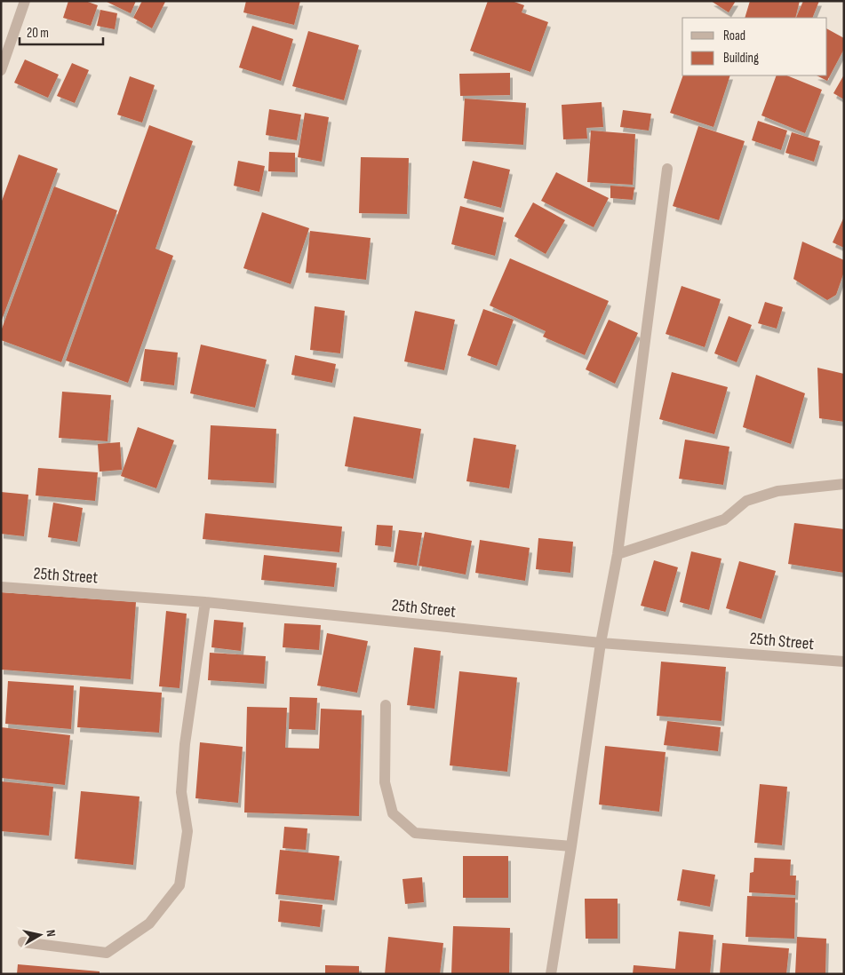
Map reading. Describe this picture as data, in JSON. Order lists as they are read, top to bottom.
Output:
{
  "streets": {
    "street": ["25th Street"]
  },
  "legend": ["Road", "Building"],
  "scale_bar": "20 m",
  "north": "right"
}
